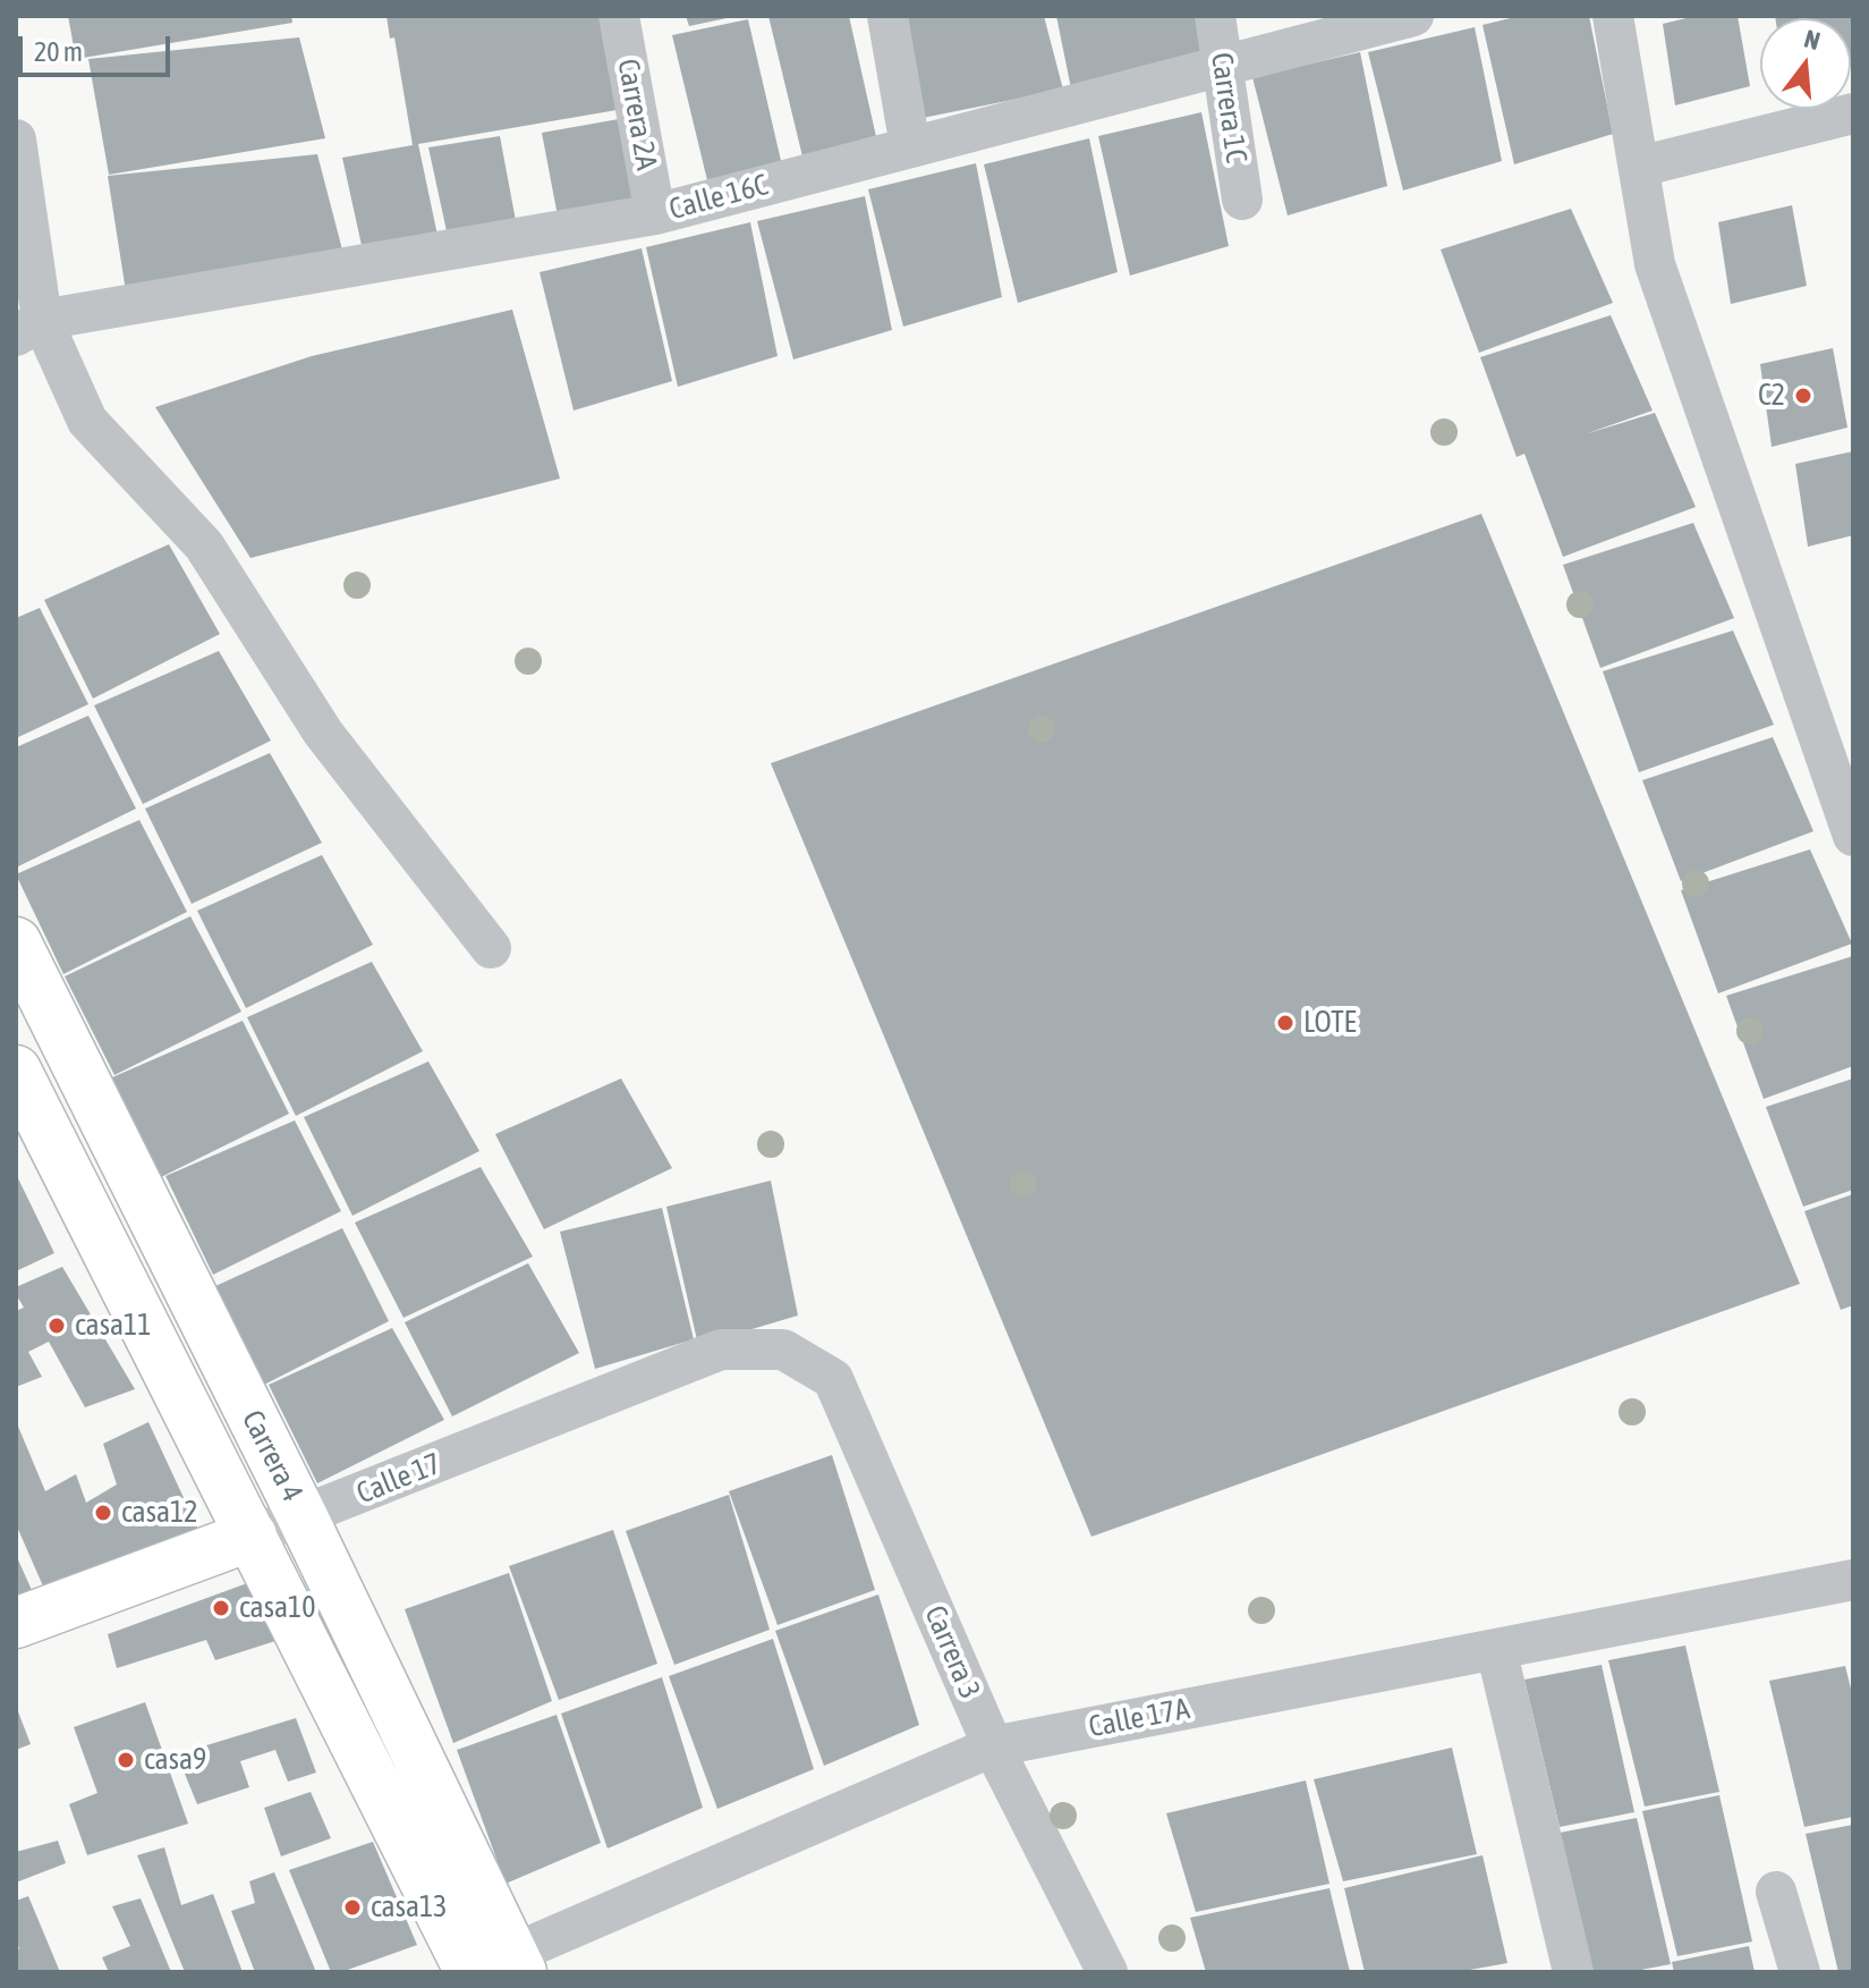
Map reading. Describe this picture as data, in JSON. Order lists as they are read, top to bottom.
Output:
{
  "streets": {
    "main road": ["Carrera 4", "Calle 17"],
    "street": [
      "Carrera 1C",
      "Carrera 2A",
      "Calle 16C",
      "Carrera 3",
      "Calle 17A"
    ]
  },
  "crossings": [
    ["Carrera 1C", "Calle 16C"],
    ["Carrera 2A", "Calle 16C"],
    ["Carrera 4", "Calle 17"],
    ["Carrera 4", "Calle 17A"],
    ["Calle 17", "Carrera 3"],
    ["Carrera 3", "Calle 17A"]
  ],
  "places": [
    "C2",
    "LOTE",
    "casa11",
    "casa12",
    "casa10",
    "casa9",
    "casa13"
  ],
  "scale_bar": "20 m",
  "north": "top"
}
